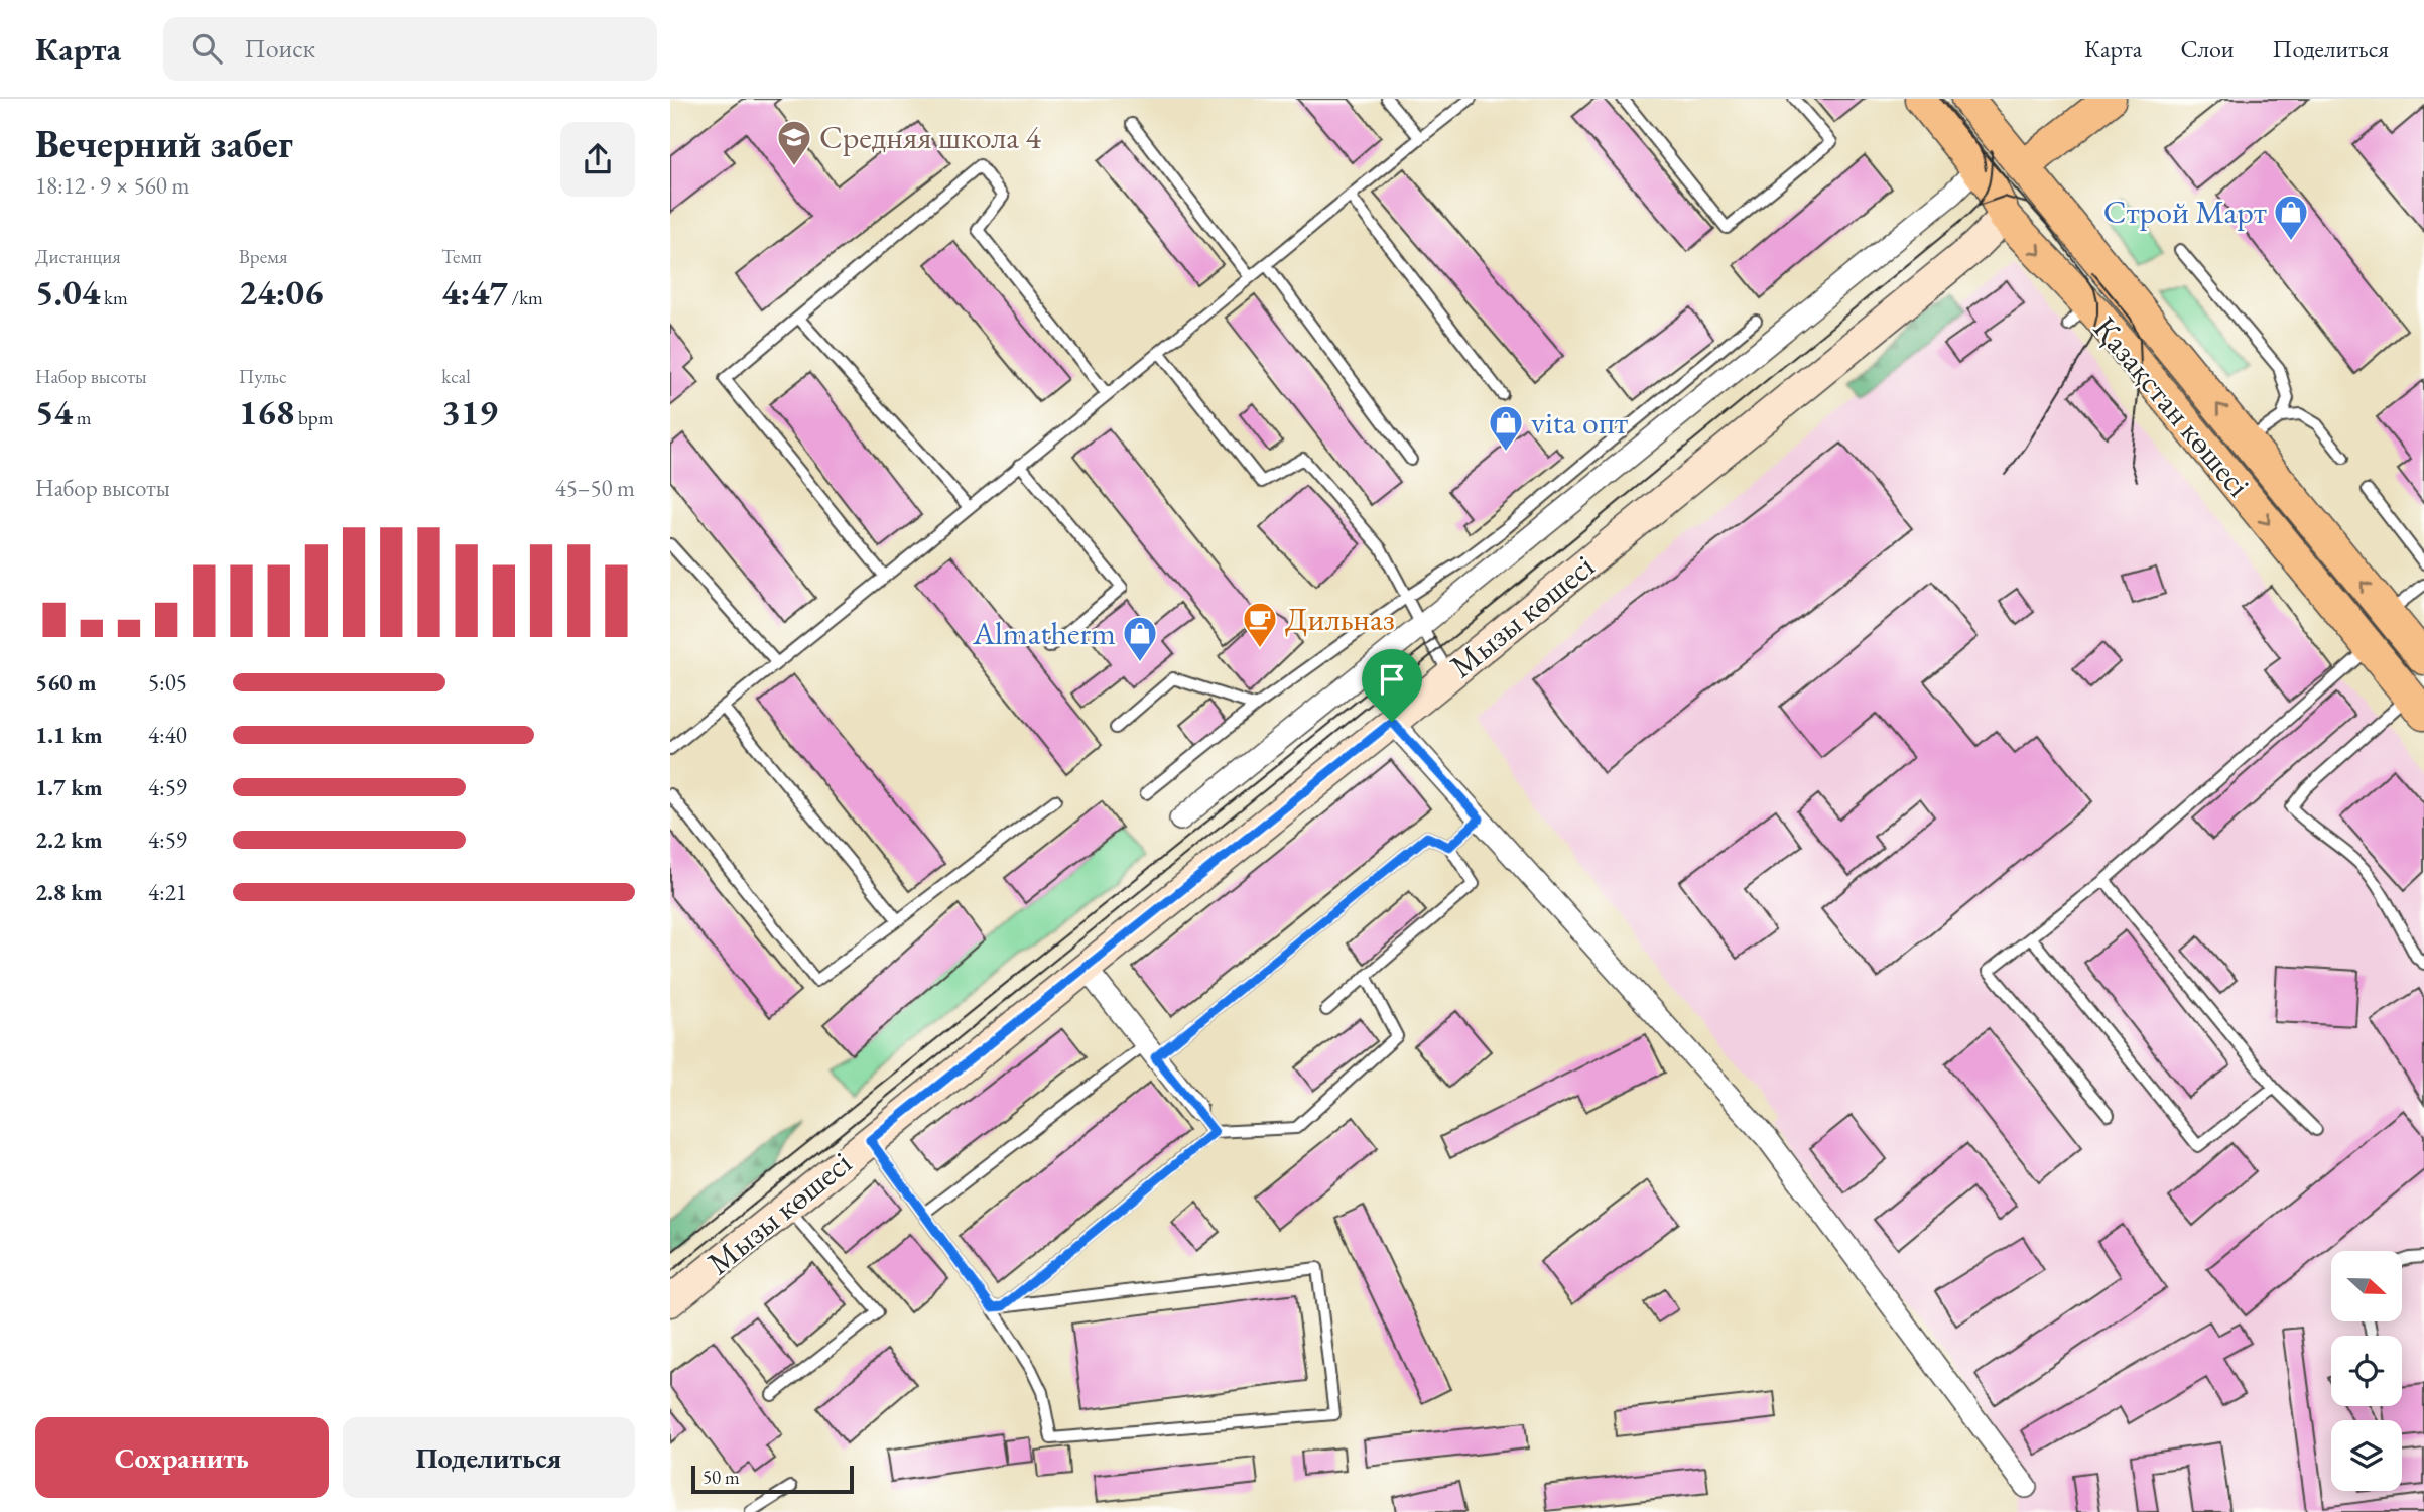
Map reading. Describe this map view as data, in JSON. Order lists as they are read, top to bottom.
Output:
{
  "streets": {
    "main road": ["Қазақстан көшесі", "Мызы көшесі"]
  },
  "crossings": [
    ["Қазақстан көшесі", "Мызы көшесі"]
  ],
  "places": {
    "school or university": ["Средняя школа 4"],
    "shop": ["Строй Март", "vita опт", "Almatherm"],
    "cafe": ["Дильназ"]
  },
  "scale_bar": "50 m",
  "north": "right",
  "page": {
    "header": "Карта",
    "search": "Поиск",
    "nav": ["Карта", "Слои", "Поделиться"],
    "heading": ["Вечерний забег", "18:12 · 9 × 560 m"],
    "stats": [
      ["Дистанция", "5.04 km"],
      ["Время", "24:06"],
      ["Темп", "4:47 /km"],
      ["Набор высоты", "54 m"],
      ["Пульс", "168 bpm"],
      ["kcal", "319"]
    ],
    "chart": ["Набор высоты", "45–50 m"],
    "list": [
      {
        "name": "560 m",
        "note": "5:05"
      },
      {
        "name": "1.1 km",
        "note": "4:40"
      },
      {
        "name": "1.7 km",
        "note": "4:59"
      },
      {
        "name": "2.2 km",
        "note": "4:59"
      },
      {
        "name": "2.8 km",
        "note": "4:21"
      }
    ],
    "buttons": ["Сохранить", "Поделиться"],
    "scale": "50 m"
  }
}
